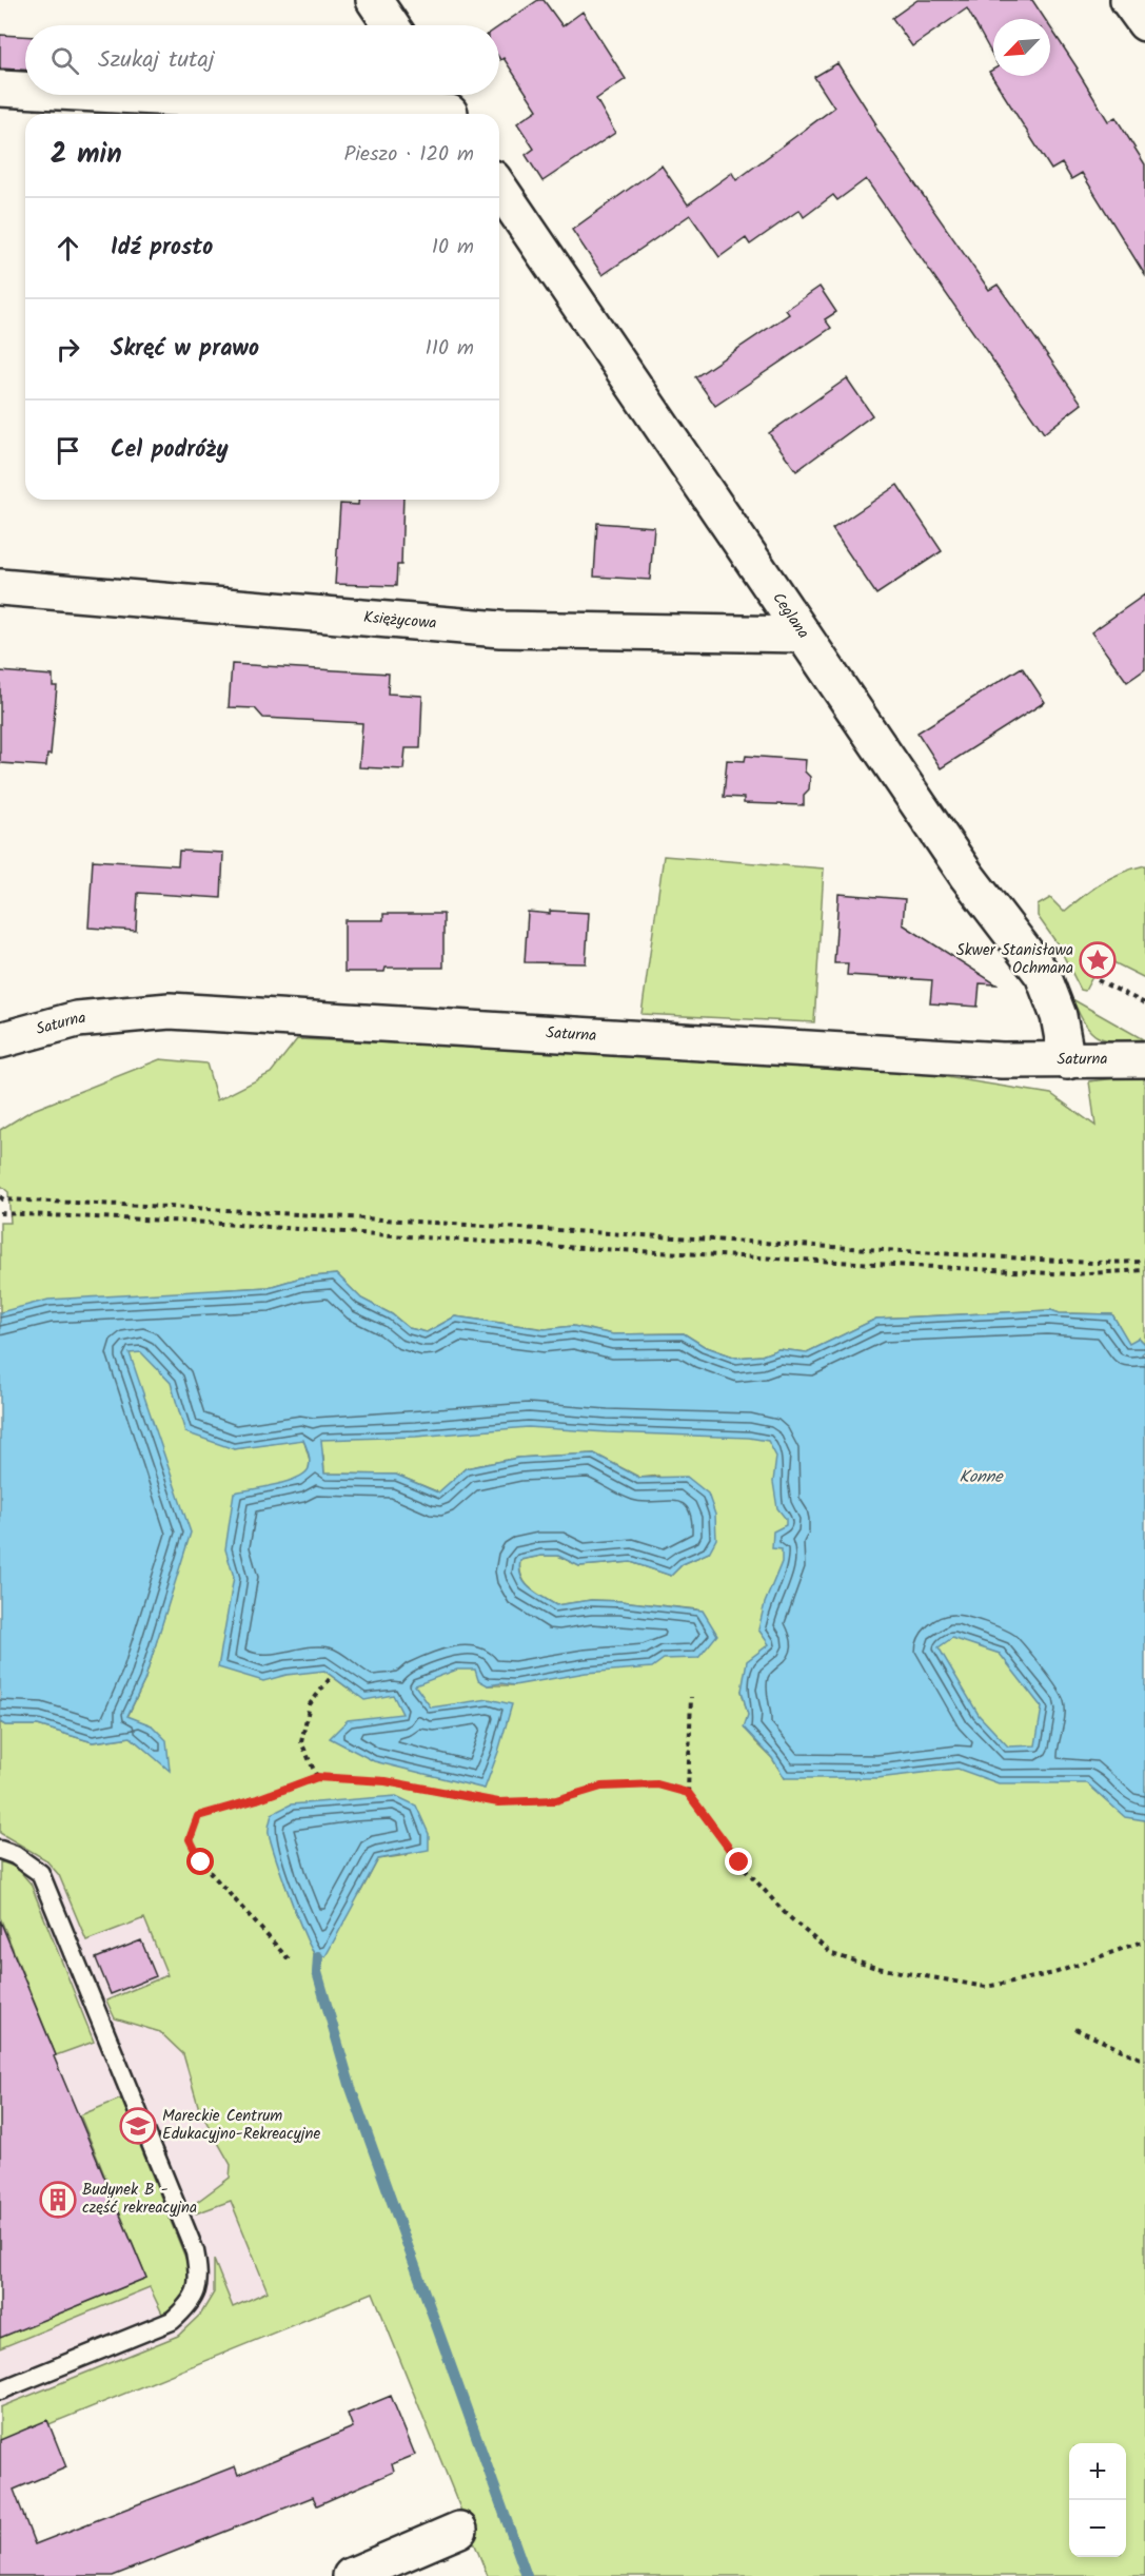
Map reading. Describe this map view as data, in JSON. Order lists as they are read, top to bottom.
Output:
{
  "streets": {
    "street": ["Ceglana", "Księżycowa", "Saturna"]
  },
  "crossings": [
    ["Ceglana", "Księżycowa"],
    ["Ceglana", "Saturna"]
  ],
  "water": ["Konne"],
  "places": {
    "place": ["Skwer Stanisława Ochmana"],
    "school or university": ["Mareckie Centrum Edukacyjno-Rekreacyjne"],
    "building": ["Budynek B - część rekreacyjna"]
  },
  "north": "bottom left",
  "page": {
    "search": "Szukaj tutaj",
    "heading": ["2 min", "Pieszo · 120 m"],
    "list": [
      ["Idź prosto", "10 m"],
      ["Skręć w prawo", "110 m"],
      "Cel podróży"
    ],
    "map_buttons": ["+", "−"]
  }
}
